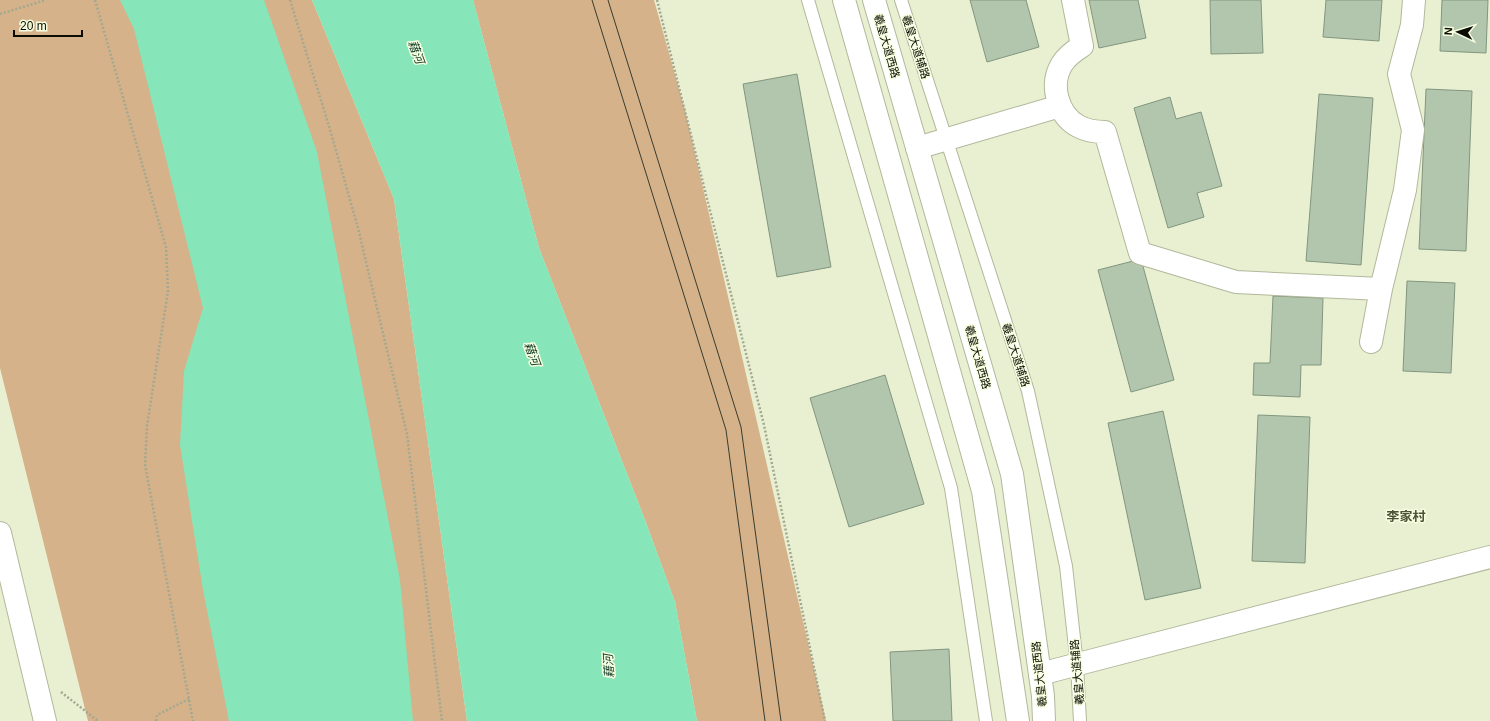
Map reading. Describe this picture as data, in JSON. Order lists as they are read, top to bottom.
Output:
{
  "streets": {
    "main road": ["羲皇大道西路"],
    "lane": ["羲皇大道辅路"]
  },
  "districts": ["李家村"],
  "water": ["藉河"],
  "scale_bar": "20 m",
  "north": "left"
}
